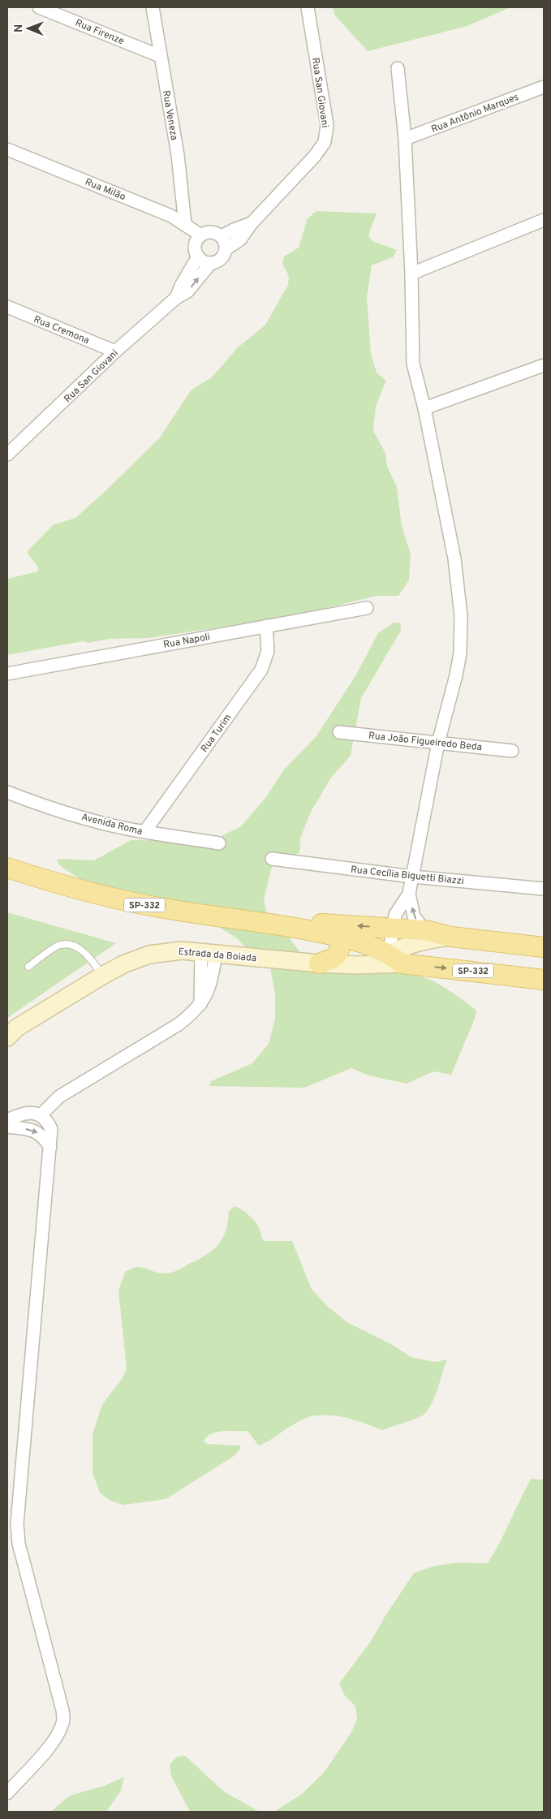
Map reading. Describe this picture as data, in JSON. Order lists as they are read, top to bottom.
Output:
{
  "streets": {
    "main road": ["SP-332", "Estrada da Boiada"],
    "street": [
      "Rua Firenze",
      "Rua San Giovani",
      "Rua Antônio Marques",
      "Rua Veneza",
      "Rua Milão",
      "Rua Cremona",
      "Rua Napoli",
      "Rua Turim",
      "Rua João Figueiredo Beda",
      "Avenida Roma",
      "Rua Cecília Biguetti Biazzi"
    ]
  },
  "crossings": [
    ["Rua Firenze", "Rua Veneza"],
    ["Rua San Giovani", "Rua Milão"],
    ["Rua San Giovani", "Rua Cremona"],
    ["Rua Veneza", "Rua Milão"],
    ["Rua Napoli", "Rua Turim"],
    ["Rua Turim", "Avenida Roma"],
    ["SP-332", "Estrada da Boiada"]
  ],
  "north": "left"
}
